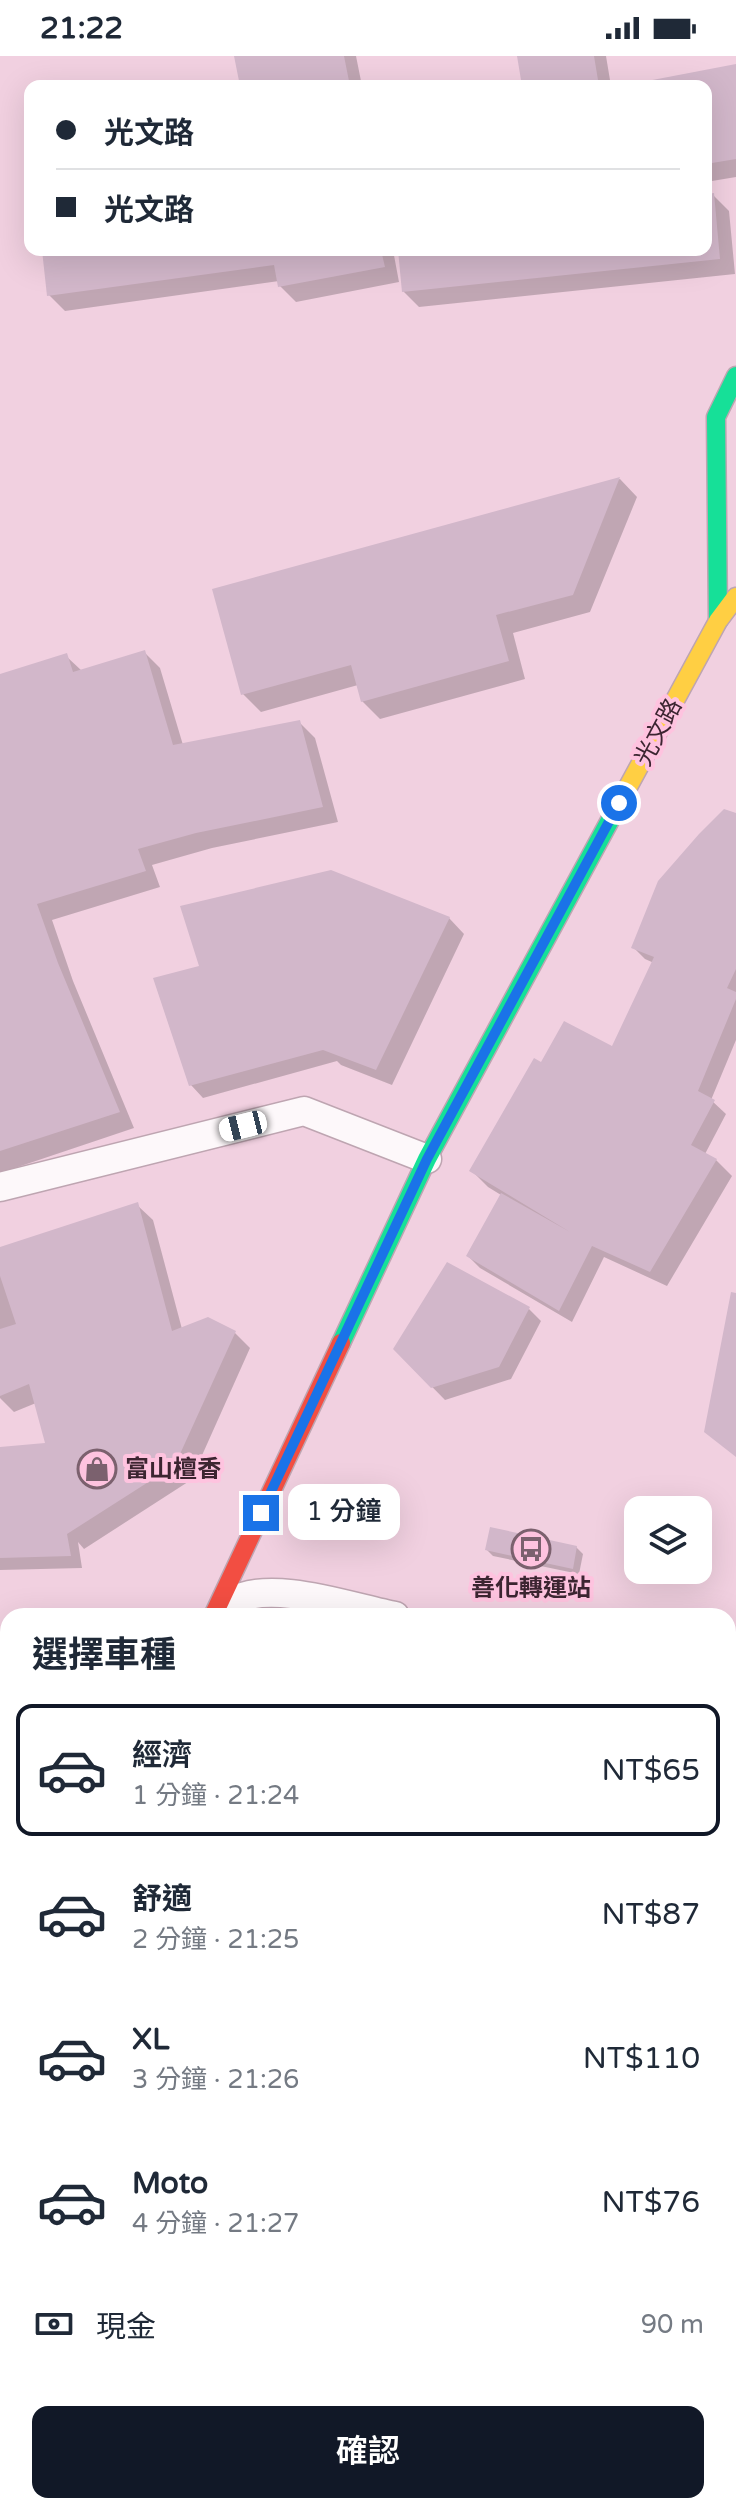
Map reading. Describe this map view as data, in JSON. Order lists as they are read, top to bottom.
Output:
{
  "streets": {
    "street": ["光文路"]
  },
  "places": {
    "shop": ["富山檀香"],
    "bus stop": ["善化轉運站"]
  },
  "page": {
    "status": "21:22",
    "banner": ["光文路", "光文路"],
    "bubble": "1 分鐘",
    "heading": "選擇車種",
    "list": [
      {
        "name": "經濟",
        "note": "1 分鐘 · 21:24",
        "value": "NT$65"
      },
      {
        "name": "舒適",
        "note": "2 分鐘 · 21:25",
        "value": "NT$87"
      },
      {
        "name": "XL",
        "note": "3 分鐘 · 21:26",
        "value": "NT$110"
      },
      {
        "name": "Moto",
        "note": "4 分鐘 · 21:27",
        "value": "NT$76"
      }
    ],
    "pay": ["現金", "90 m"],
    "buttons": "確認"
  }
}
